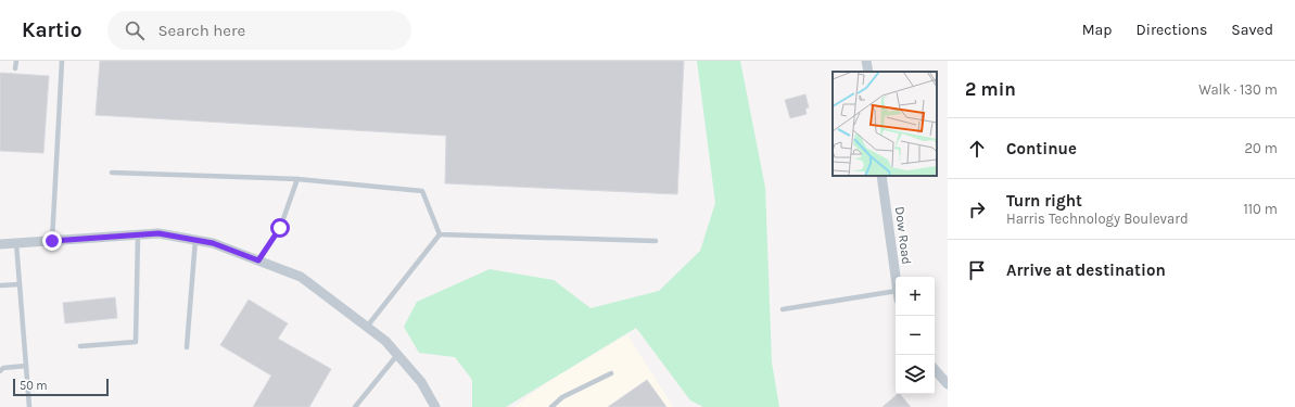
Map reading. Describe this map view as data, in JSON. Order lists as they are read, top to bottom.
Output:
{
  "streets": {
    "street": ["Dow Road"]
  },
  "scale_bar": "50 m",
  "page": {
    "header": "Kartio",
    "search": "Search here",
    "nav": ["Map", "Directions", "Saved"],
    "heading": ["2 min", "Walk · 130 m"],
    "list": [
      ["Continue", "20 m"],
      ["Turn right", "Harris Technology Boulevard", "110 m"],
      "Arrive at destination"
    ],
    "map_buttons": ["+", "−"],
    "scale": "50 m"
  }
}
